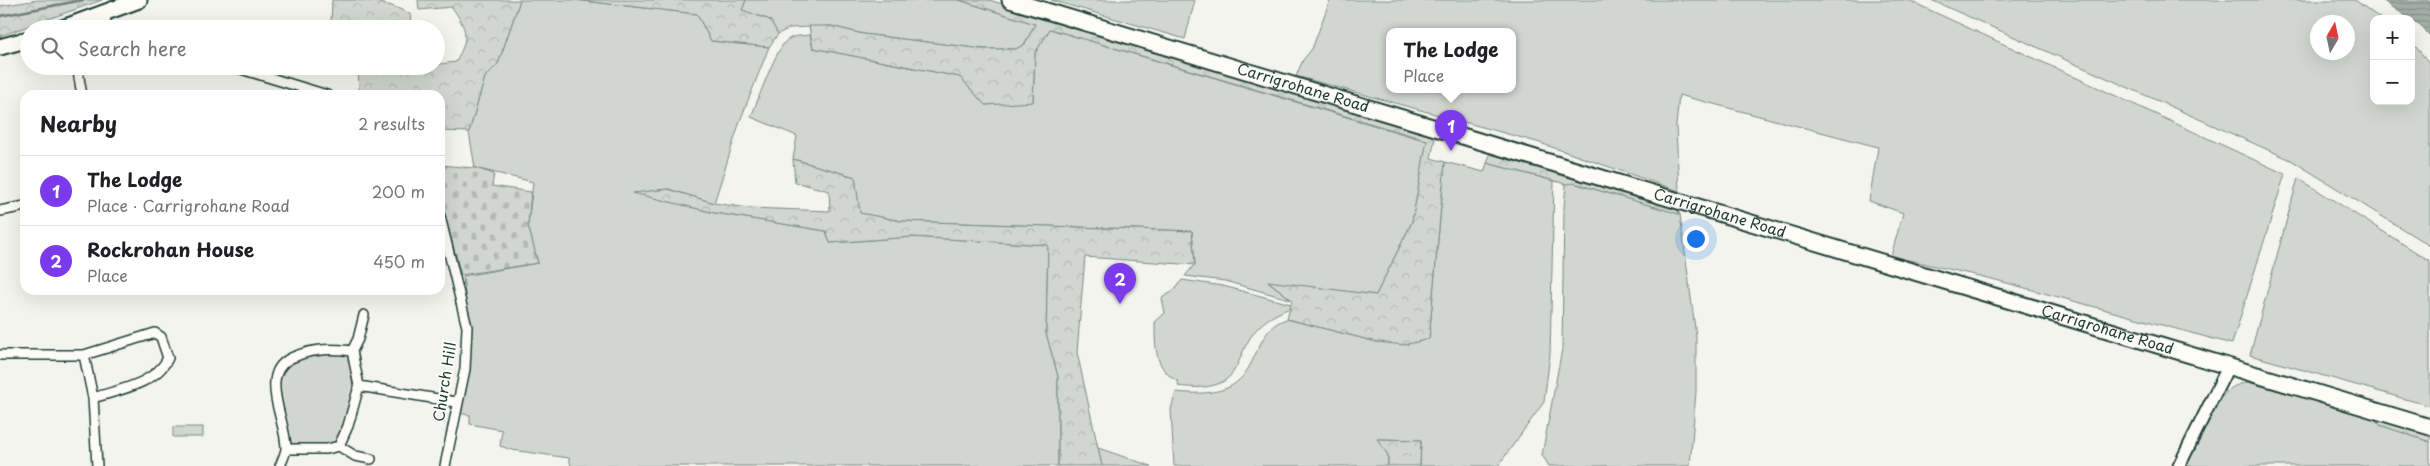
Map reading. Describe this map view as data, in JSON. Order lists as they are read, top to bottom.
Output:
{
  "streets": {
    "highway": ["Carrigrohane Road"],
    "street": ["Church Hill"]
  },
  "north": "top",
  "page": {
    "map_buttons": ["+", "−"],
    "search": "Search here",
    "popup": ["The Lodge", "Place"],
    "heading": ["Nearby", "2 results"],
    "pins": ["1", "2"],
    "list": [
      {
        "mark": "1",
        "name": "The Lodge",
        "note": "Place · Carrigrohane Road",
        "value": "200 m"
      },
      {
        "mark": "2",
        "name": "Rockrohan House",
        "note": "Place",
        "value": "450 m"
      }
    ]
  }
}
